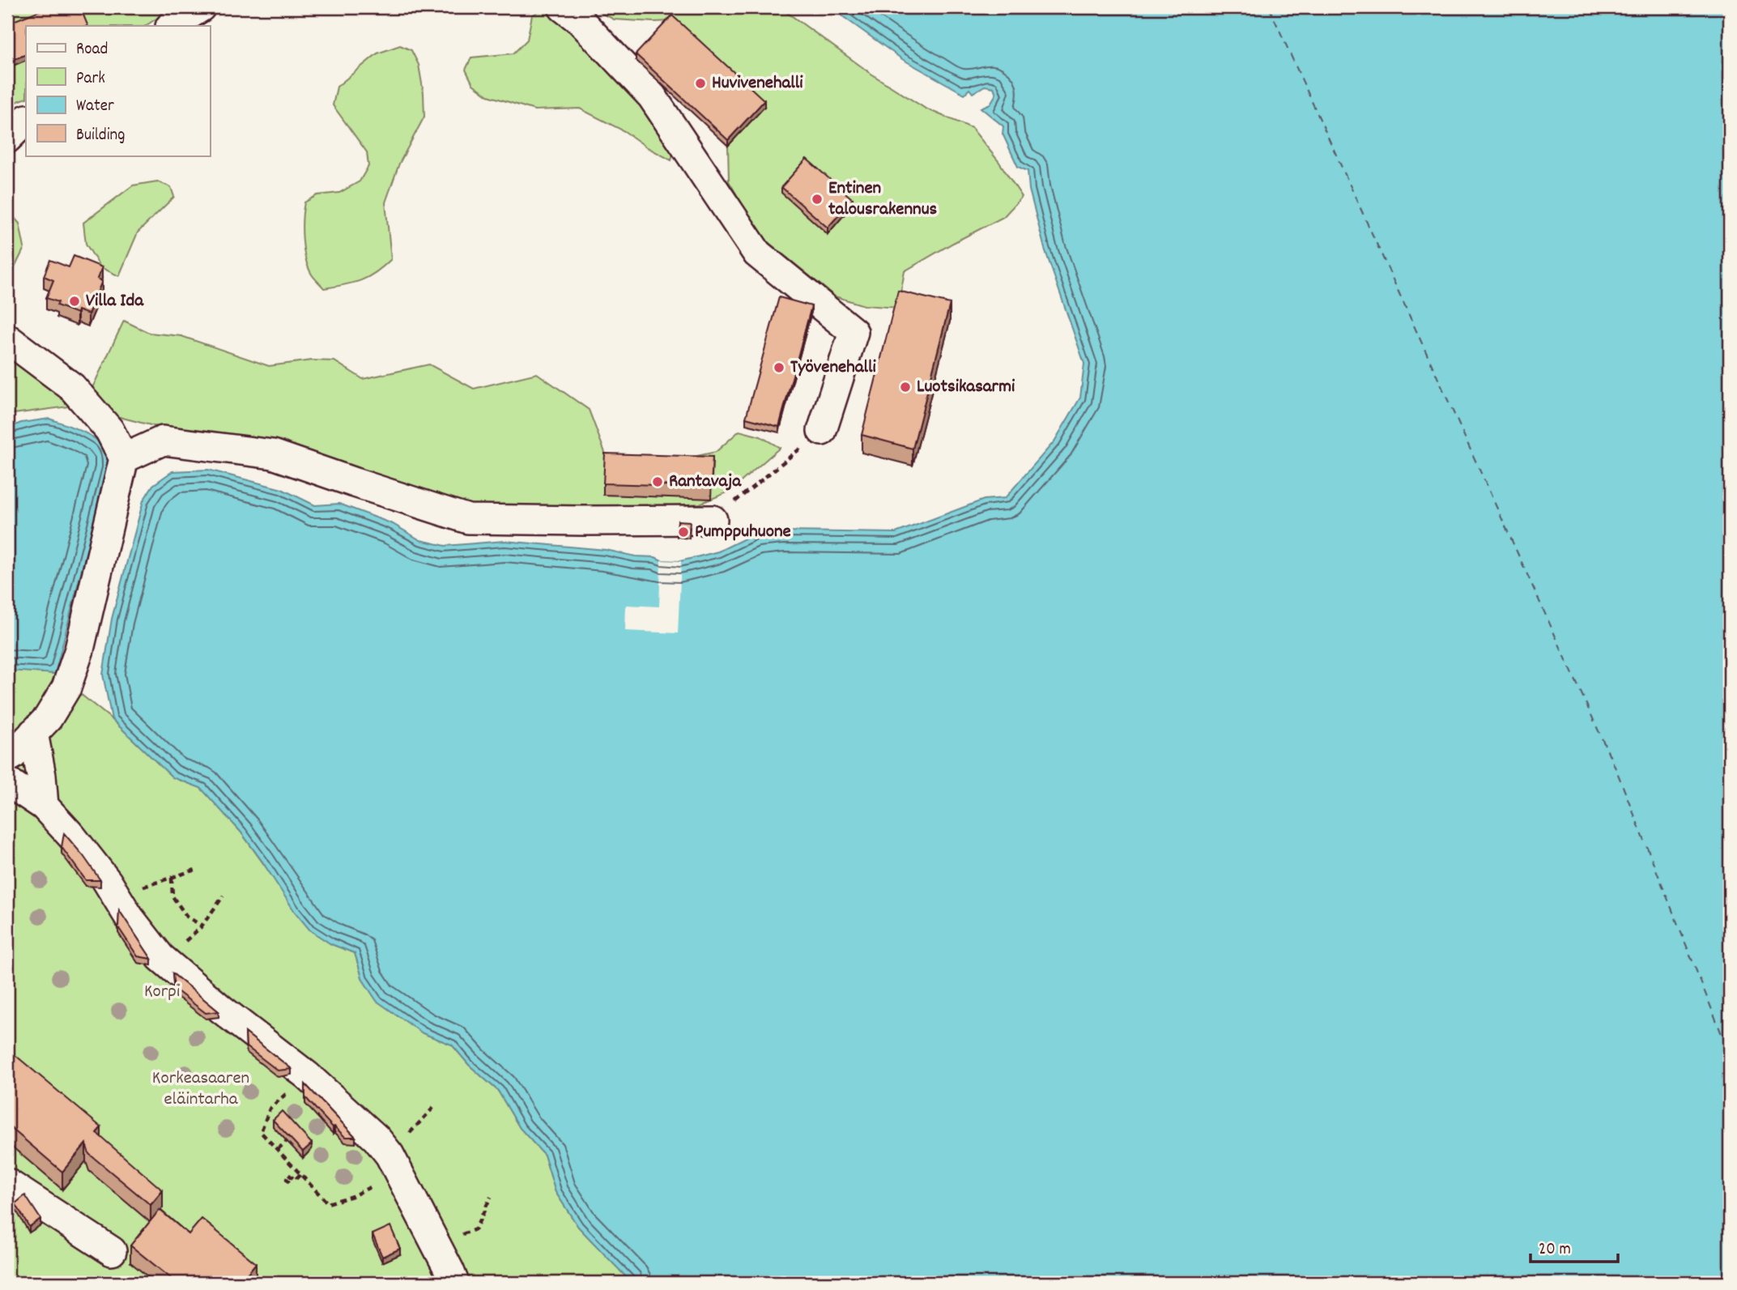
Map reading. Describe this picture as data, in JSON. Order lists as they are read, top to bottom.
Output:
{
  "parks": ["Korpi", "Korkeasaaren eläintarha"],
  "places": [
    "Huvivenehalli",
    "Entinen talousrakennus",
    "Villa Ida",
    "Työvenehalli",
    "Luotsikasarmi",
    "Rantavaja",
    "Pumppuhuone"
  ],
  "legend": [
    "Road",
    "Park",
    "Water",
    "Building"
  ],
  "scale_bar": "20 m"
}
